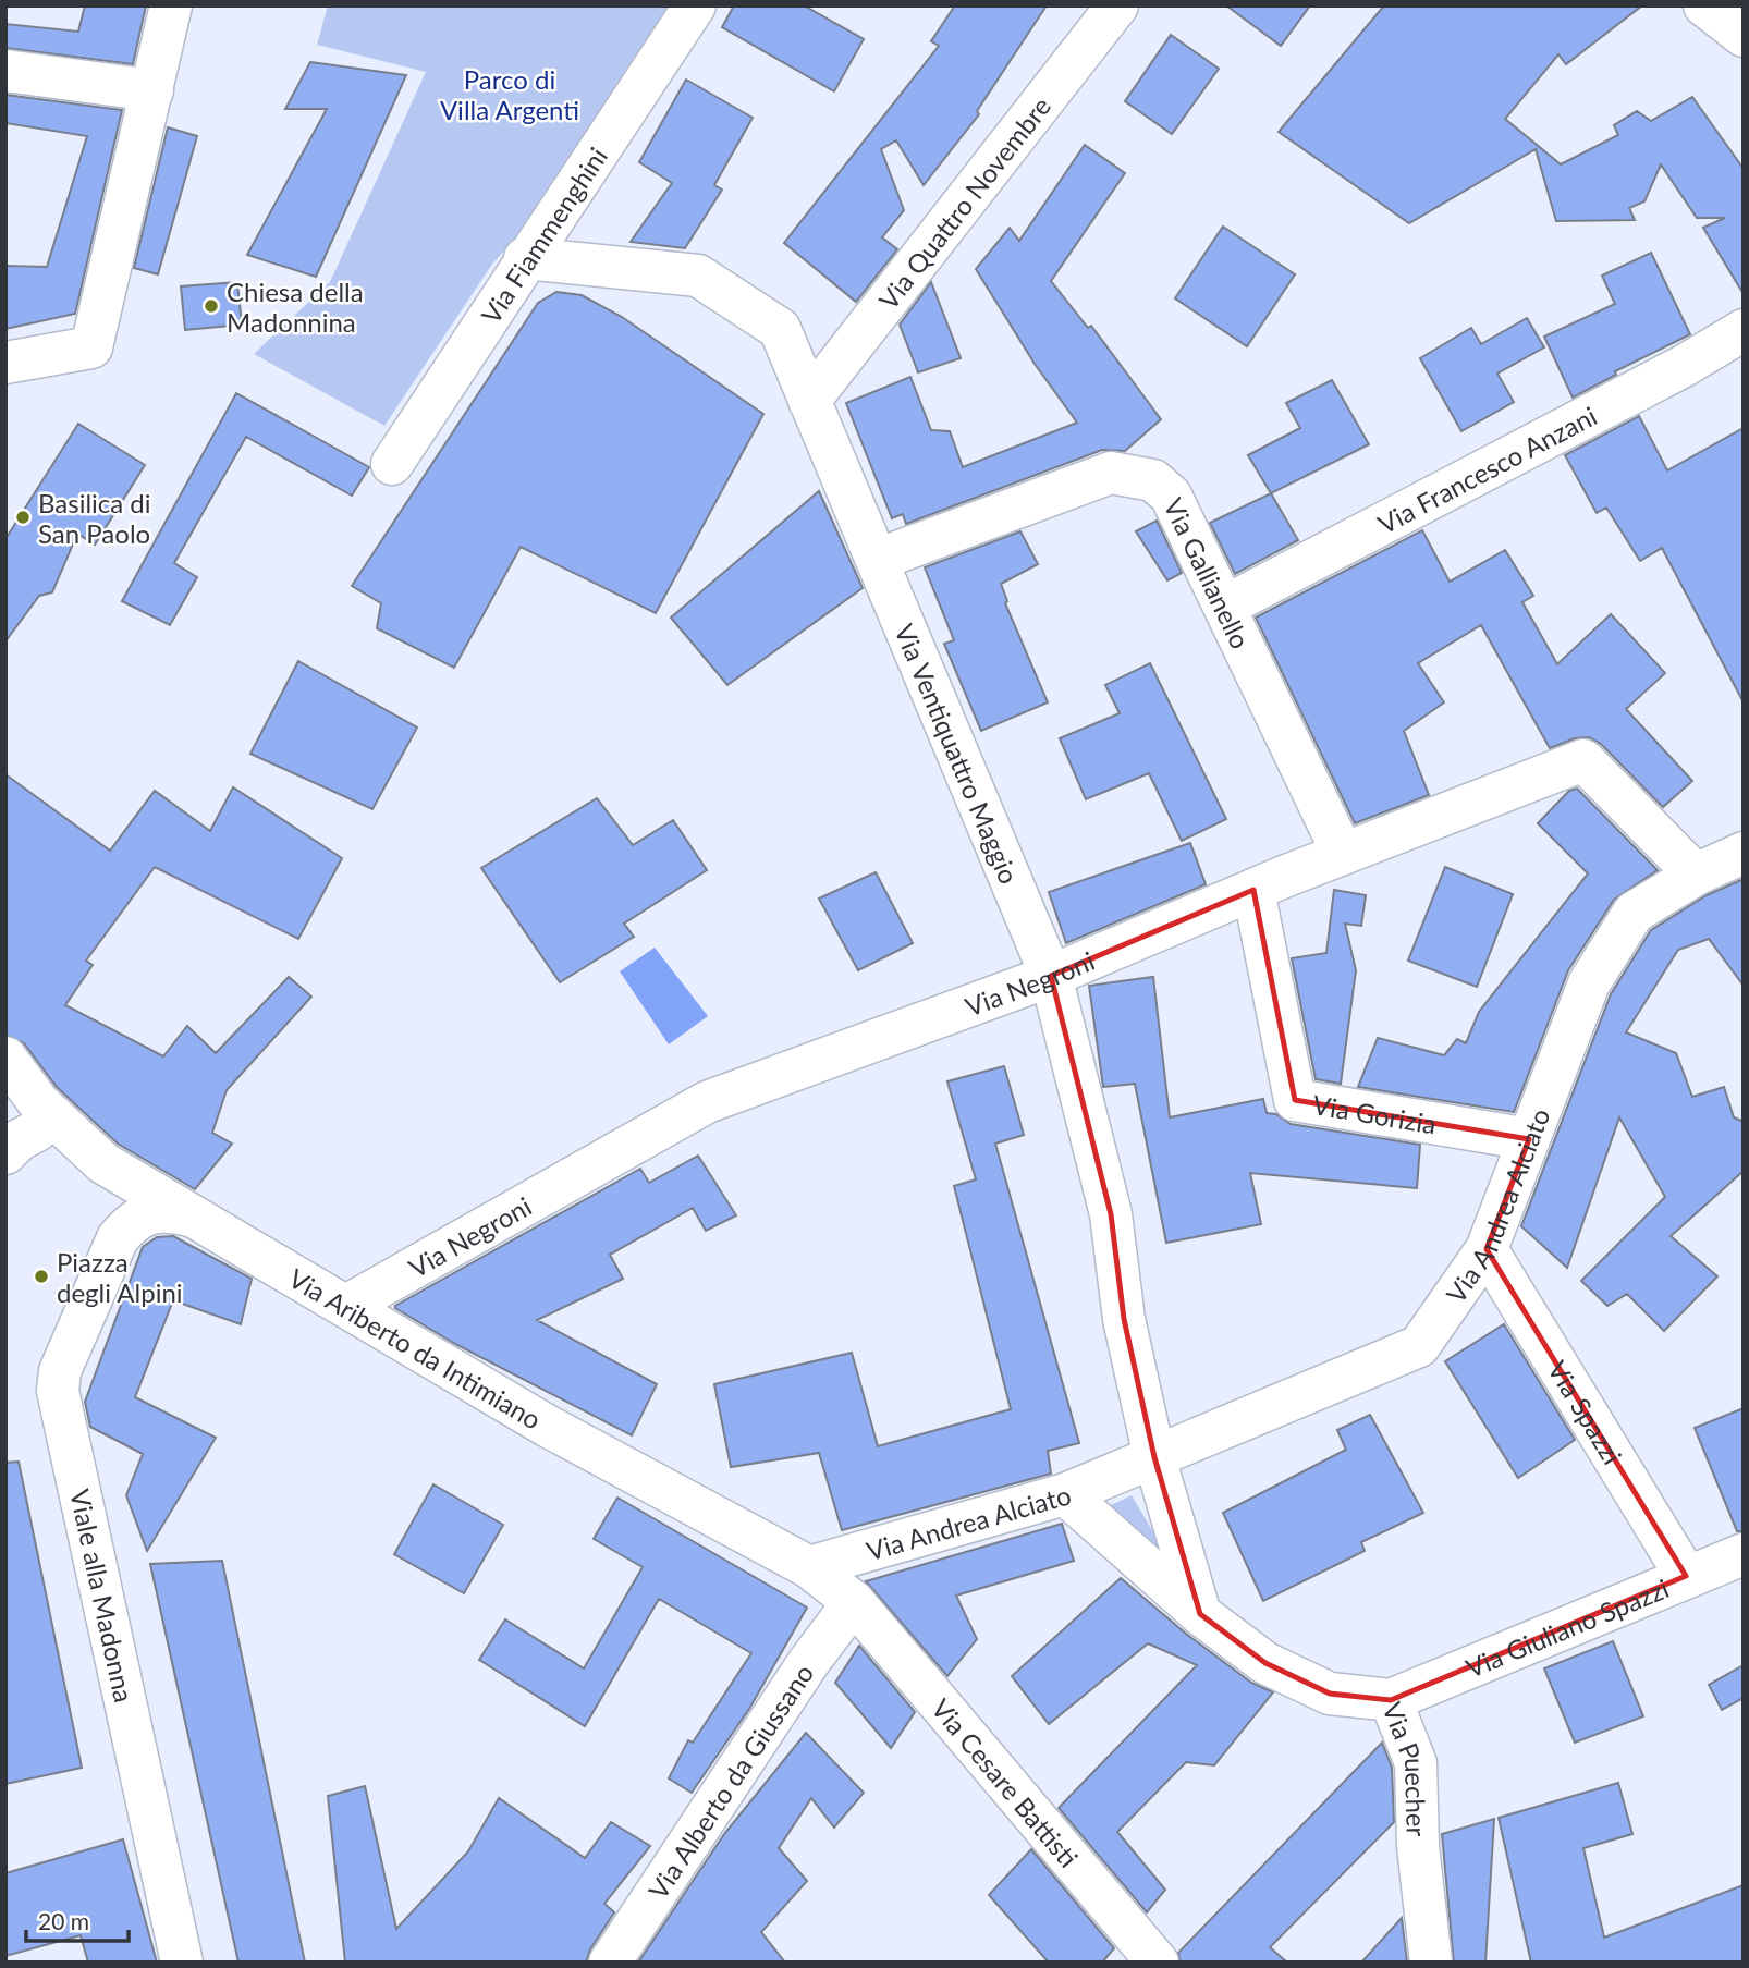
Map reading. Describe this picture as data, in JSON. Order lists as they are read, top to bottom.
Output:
{
  "streets": {
    "street": [
      "Via Quattro Novembre",
      "Via Fiammenghini",
      "Via Francesco Anzani",
      "Via Gallianello",
      "Via Ventiquattro Maggio",
      "Via Negroni",
      "Via Gorizia",
      "Via Andrea Alciato",
      "Via Ariberto da Intimiano",
      "Via Spazzi",
      "Viale alla Madonna",
      "Via Giuliano Spazzi",
      "Via Puecher",
      "Via Alberto da Giussano",
      "Via Cesare Battisti"
    ]
  },
  "crossings": [
    ["Via Quattro Novembre", "Via Ventiquattro Maggio"],
    ["Via Fiammenghini", "Via Ventiquattro Maggio"],
    ["Via Francesco Anzani", "Via Gallianello"],
    ["Via Gallianello", "Via Ventiquattro Maggio"],
    ["Via Gallianello", "Via Negroni"],
    ["Via Ventiquattro Maggio", "Via Negroni"],
    ["Via Ventiquattro Maggio", "Via Andrea Alciato"],
    ["Via Negroni", "Via Gorizia"],
    ["Via Negroni", "Via Andrea Alciato"],
    ["Via Negroni", "Via Ariberto da Intimiano"],
    ["Via Gorizia", "Via Andrea Alciato"],
    ["Via Andrea Alciato", "Via Ariberto da Intimiano"],
    ["Via Andrea Alciato", "Via Spazzi"],
    ["Via Andrea Alciato", "Via Puecher"],
    ["Via Ariberto da Intimiano", "Viale alla Madonna"],
    ["Via Ariberto da Intimiano", "Via Alberto da Giussano"],
    ["Via Ariberto da Intimiano", "Via Cesare Battisti"],
    ["Via Spazzi", "Via Giuliano Spazzi"],
    ["Via Giuliano Spazzi", "Via Puecher"],
    ["Via Alberto da Giussano", "Via Cesare Battisti"]
  ],
  "parks": ["Parco di Villa Argenti"],
  "places": ["Chiesa della Madonnina", "Basilica di San Paolo", "Piazza degli Alpini"],
  "scale_bar": "20 m"
}
